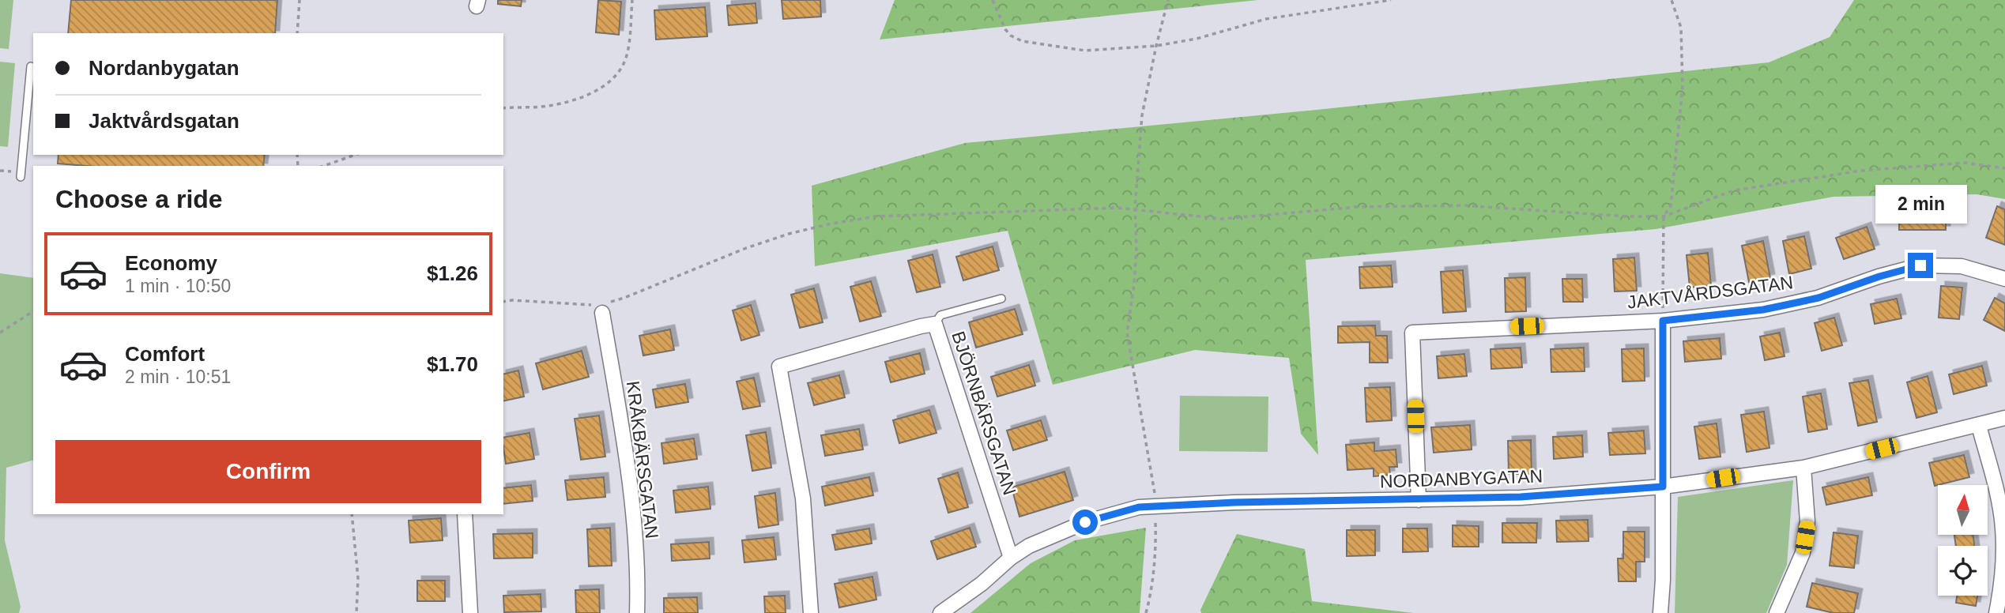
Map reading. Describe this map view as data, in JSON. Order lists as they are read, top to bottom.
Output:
{
  "streets": {
    "street": [
      "JAKTVÅRDSGATAN",
      "BJÖRNBÄRSGATAN",
      "KRÅKBÄRSGATAN",
      "NORDANBYGATAN"
    ]
  },
  "crossings": [
    ["JAKTVÅRDSGATAN", "NORDANBYGATAN"],
    ["BJÖRNBÄRSGATAN", "NORDANBYGATAN"]
  ],
  "north": "top",
  "page": {
    "banner": ["Nordanbygatan", "Jaktvårdsgatan"],
    "heading": "Choose a ride",
    "bubble": "2 min",
    "list": [
      {
        "name": "Economy",
        "note": "1 min · 10:50",
        "value": "$1.26"
      },
      {
        "name": "Comfort",
        "note": "2 min · 10:51",
        "value": "$1.70"
      }
    ],
    "buttons": "Confirm"
  }
}
